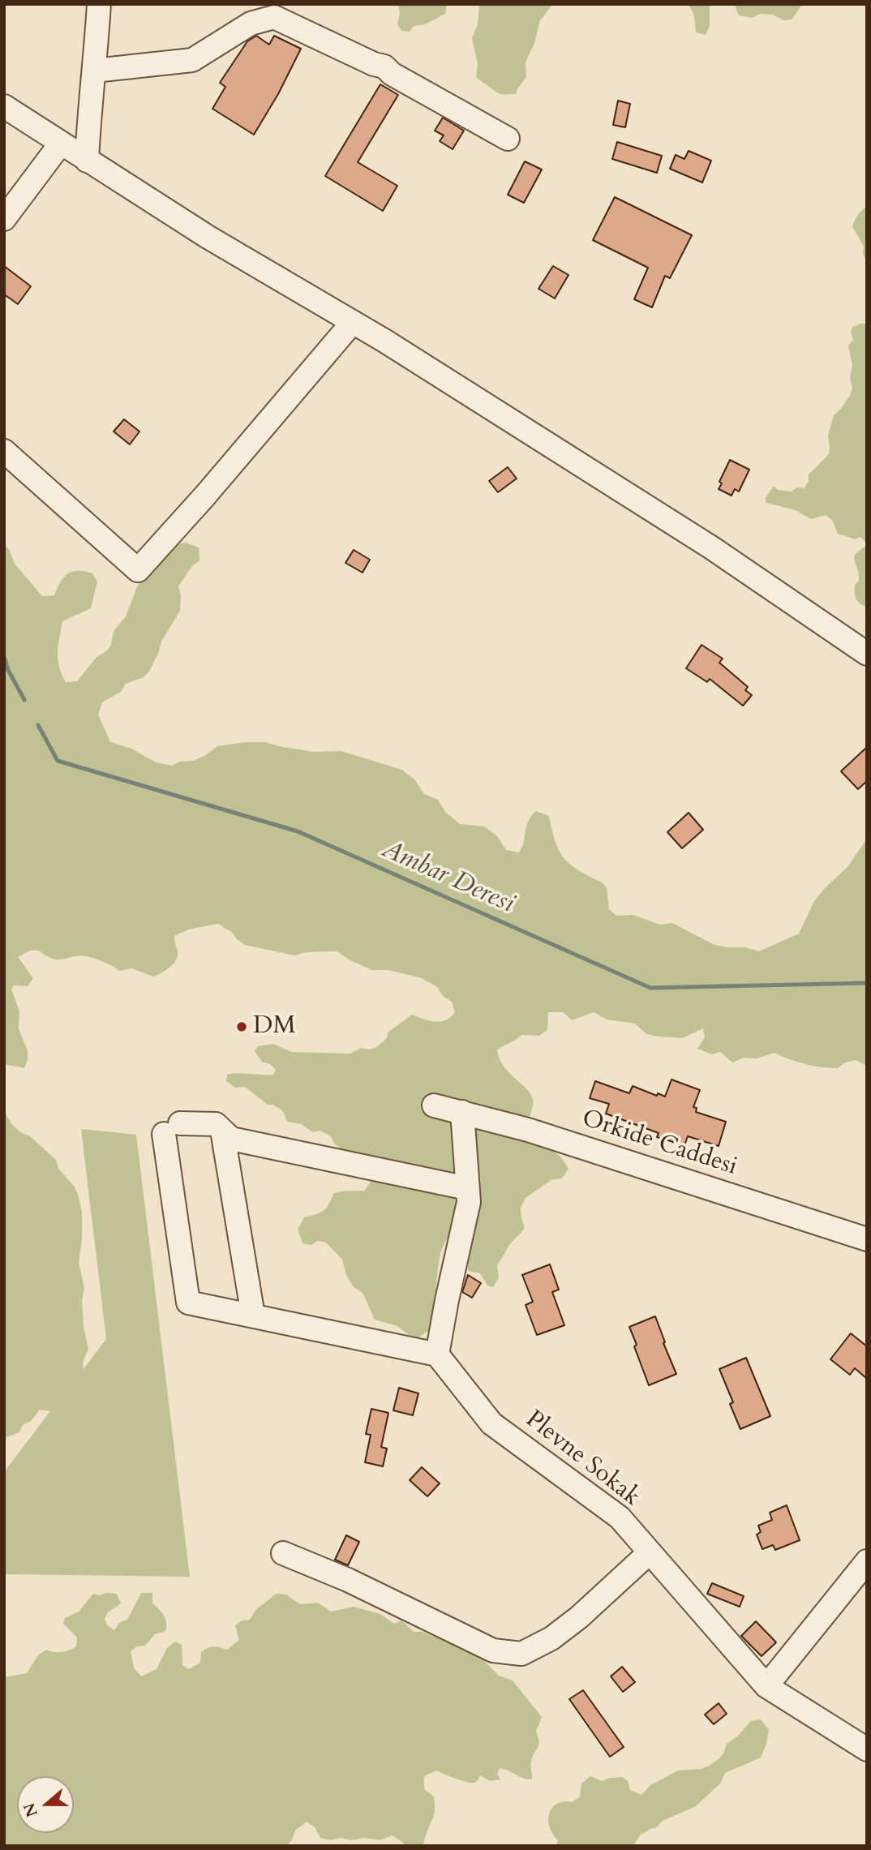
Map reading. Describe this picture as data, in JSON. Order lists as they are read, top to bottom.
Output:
{
  "streets": {
    "street": ["Orkide Caddesi", "Plevne Sokak"]
  },
  "water": ["Ambar Deresi"],
  "places": ["DM"],
  "north": "left"
}
